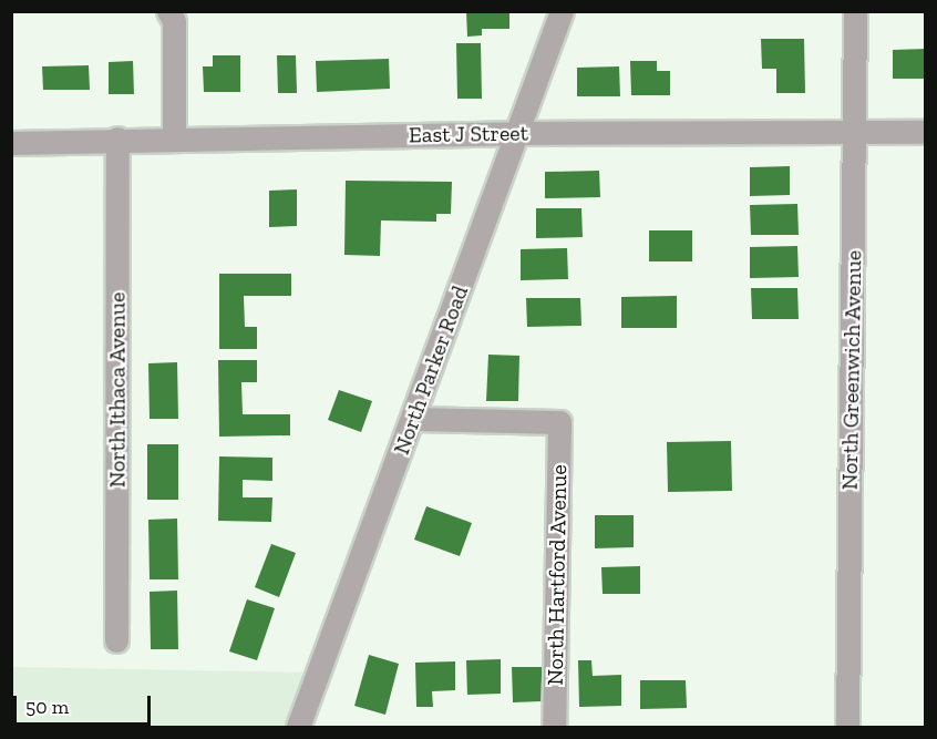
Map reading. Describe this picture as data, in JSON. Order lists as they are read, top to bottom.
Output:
{
  "streets": {
    "street": [
      "East J Street",
      "North Parker Road",
      "North Greenwich Avenue",
      "North Ithaca Avenue",
      "North Hartford Avenue"
    ]
  },
  "crossings": [
    ["East J Street", "North Parker Road"],
    ["East J Street", "North Greenwich Avenue"],
    ["East J Street", "North Ithaca Avenue"],
    ["North Parker Road", "North Hartford Avenue"]
  ],
  "scale_bar": "50 m"
}
